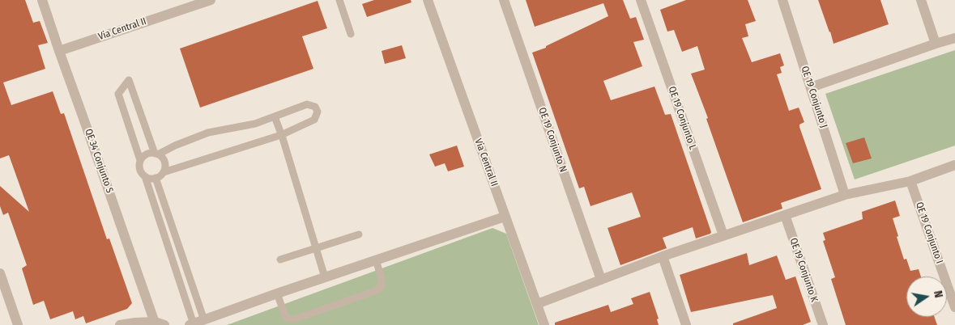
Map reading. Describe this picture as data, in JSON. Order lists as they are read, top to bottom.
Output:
{
  "streets": {
    "street": [
      "Via Central II",
      "QE 19 Conjunto J",
      "QE 19 Conjunto L",
      "QE 19 Conjunto N",
      "QE 34 Conjunto S",
      "QE 19 Conjunto I",
      "QE 19 Conjunto K"
    ]
  },
  "crossings": [
    ["Via Central II", "QE 34 Conjunto S"]
  ],
  "north": "right"
}
